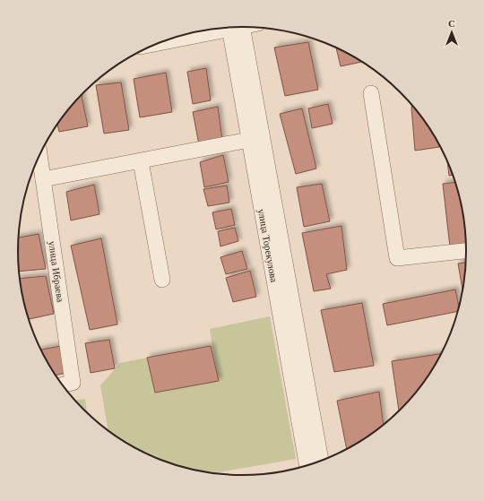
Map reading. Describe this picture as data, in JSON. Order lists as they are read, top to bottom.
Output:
{
  "streets": {
    "street": ["улица Торекулова", "улица Ибраева"]
  },
  "north": "top"
}
